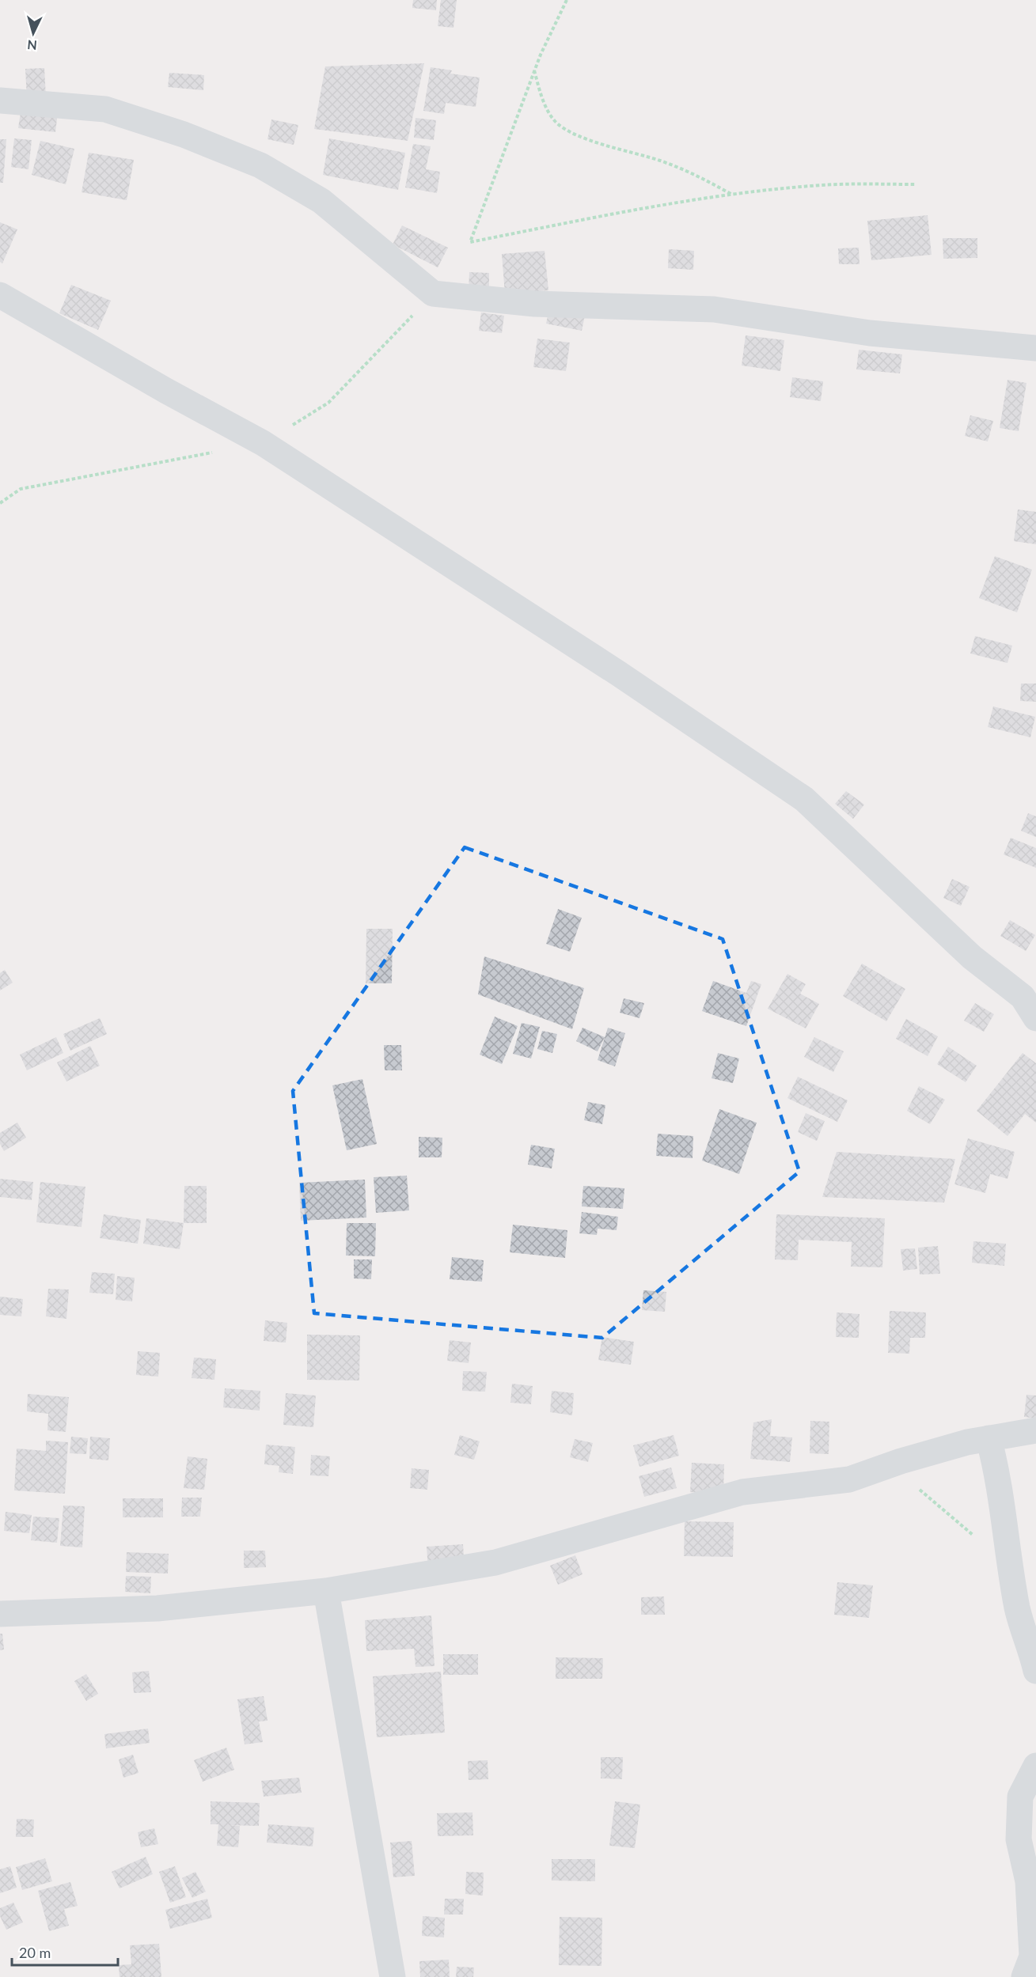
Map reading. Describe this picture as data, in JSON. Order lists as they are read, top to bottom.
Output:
{
  "scale_bar": "20 m",
  "north": "bottom"
}
